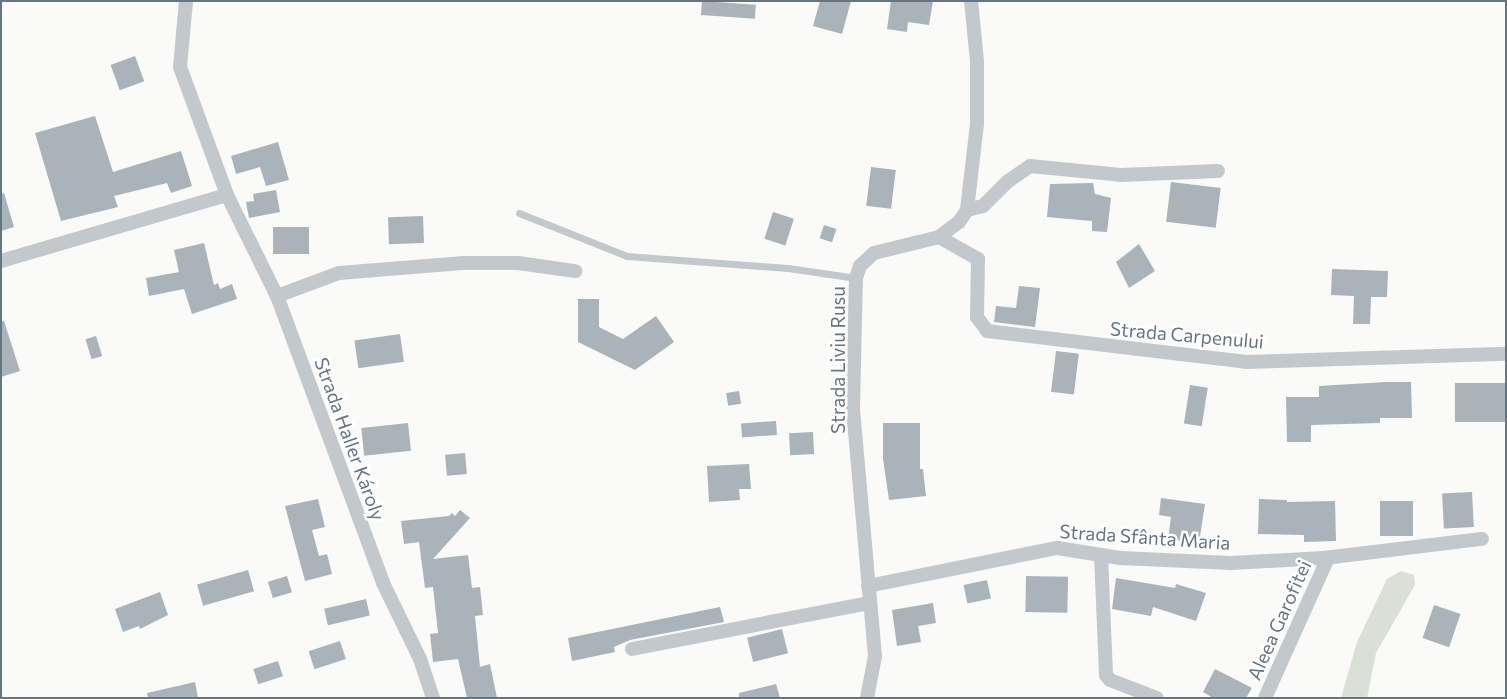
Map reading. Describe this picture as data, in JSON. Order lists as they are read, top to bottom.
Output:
{
  "streets": {
    "street": [
      "Strada Carpenului",
      "Strada Liviu Rusu",
      "Strada Haller Károly",
      "Strada Sfânta Maria",
      "Aleea Garofitei"
    ]
  },
  "crossings": [
    ["Strada Carpenului", "Strada Liviu Rusu"],
    ["Strada Liviu Rusu", "Strada Sfânta Maria"],
    ["Strada Sfânta Maria", "Aleea Garofitei"]
  ]
}
